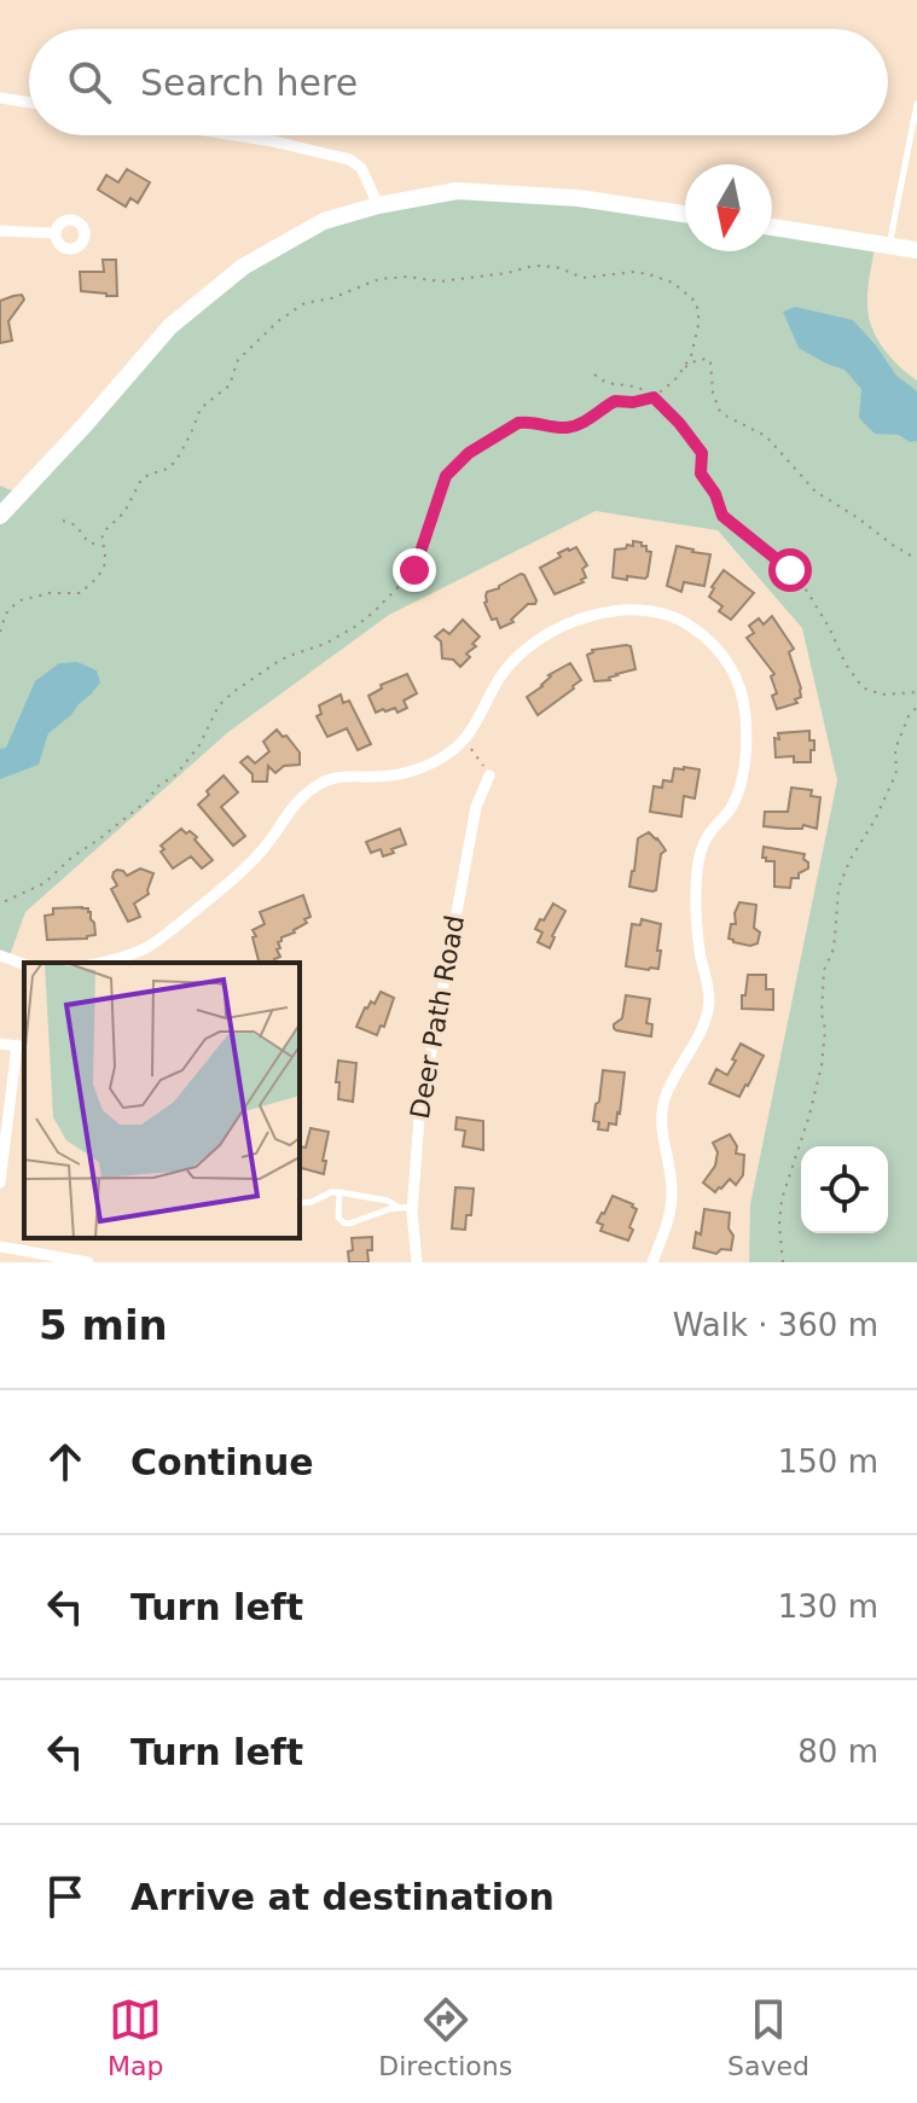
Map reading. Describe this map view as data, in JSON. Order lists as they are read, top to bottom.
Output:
{
  "streets": {
    "street": ["Deer Path Road"]
  },
  "north": "bottom",
  "page": {
    "search": "Search here",
    "heading": ["5 min", "Walk · 360 m"],
    "list": [
      ["Continue", "150 m"],
      ["Turn left", "130 m"],
      ["Turn left", "80 m"],
      "Arrive at destination"
    ],
    "nav": ["Map", "Directions", "Saved"]
  }
}
